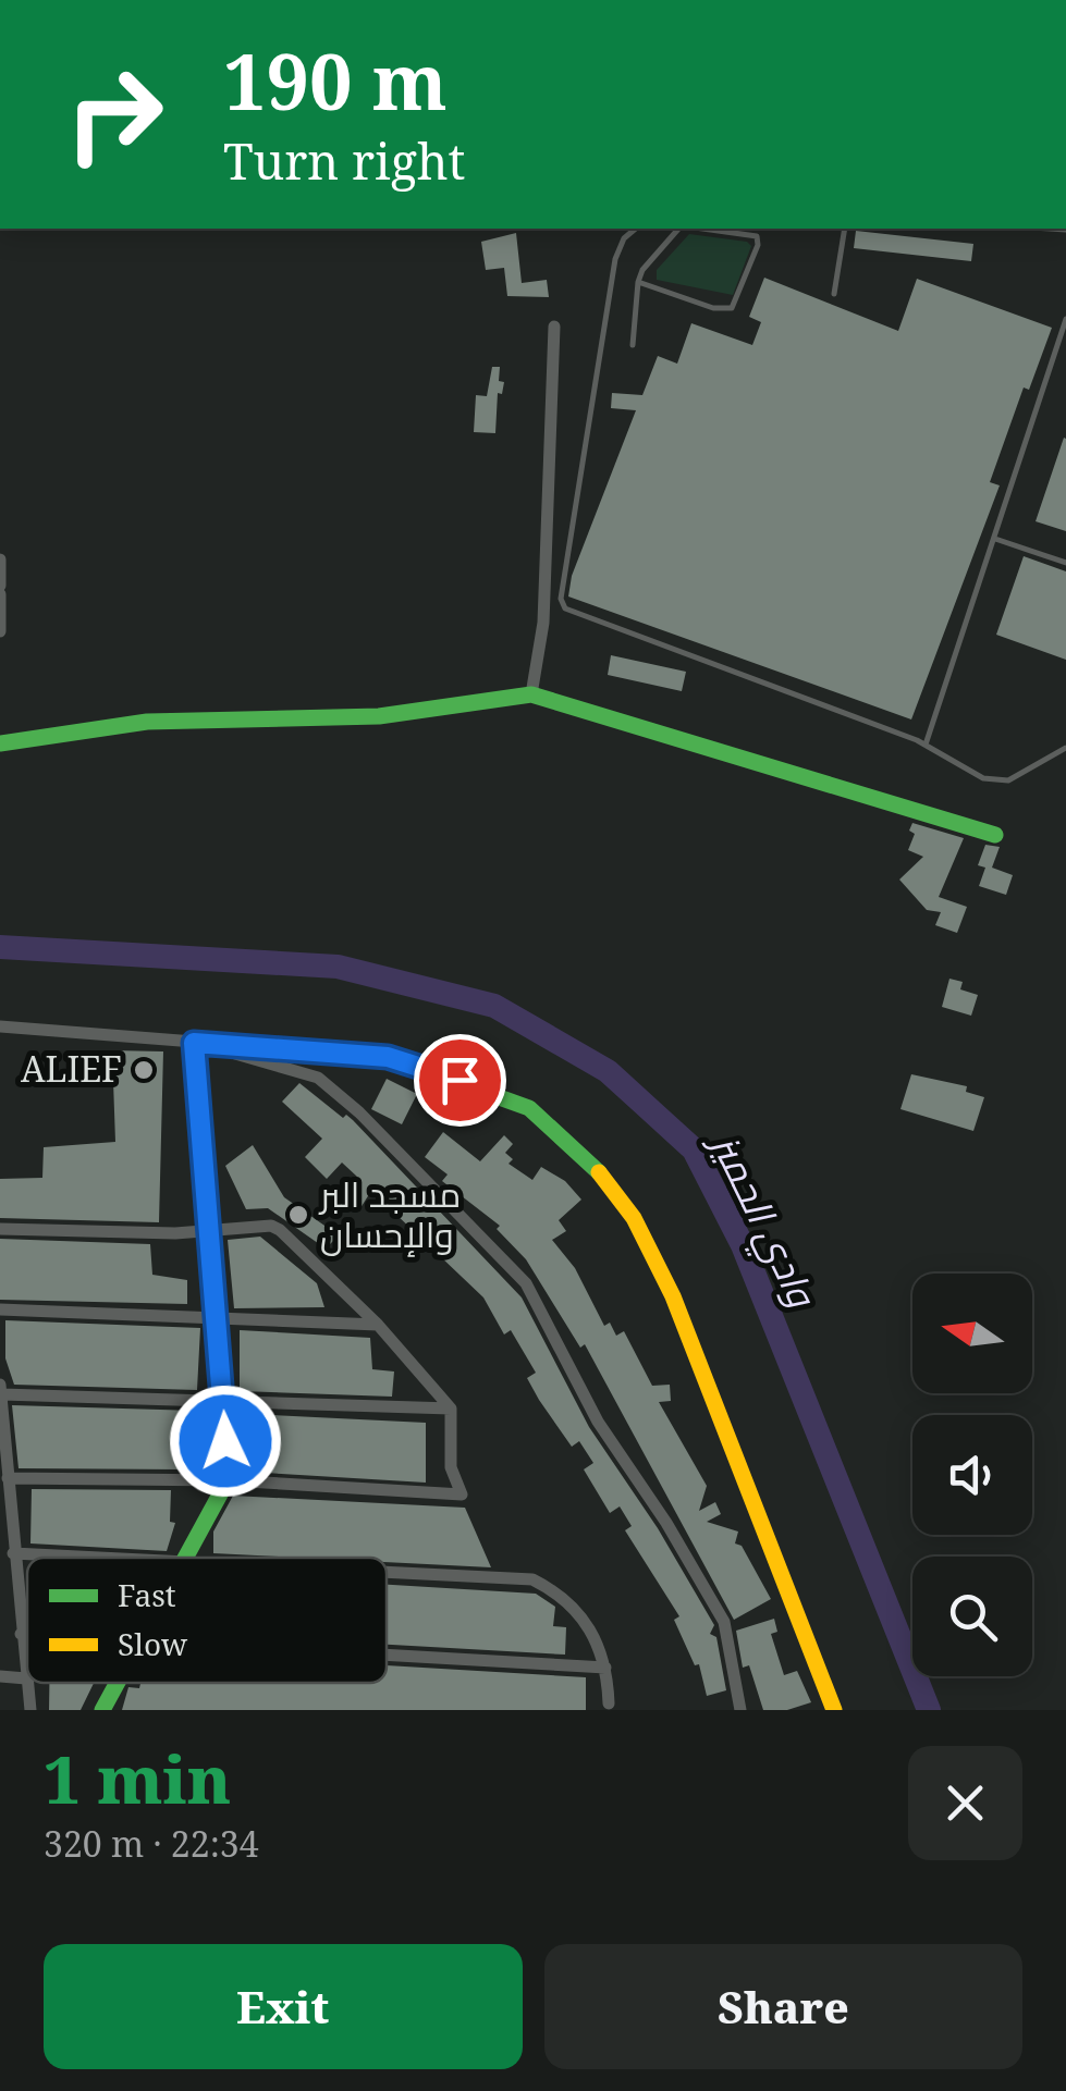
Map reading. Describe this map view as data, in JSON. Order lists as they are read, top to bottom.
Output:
{
  "water": ["وادي الحميز"],
  "places": ["ALIEF", "مسجد البر والإحسان"],
  "legend": ["Fast", "Slow"],
  "north": "left",
  "page": {
    "turn": ["190 m", "Turn right"],
    "heading": ["1 min", "320 m · 22:34"],
    "buttons": ["Exit", "Share"]
  }
}
